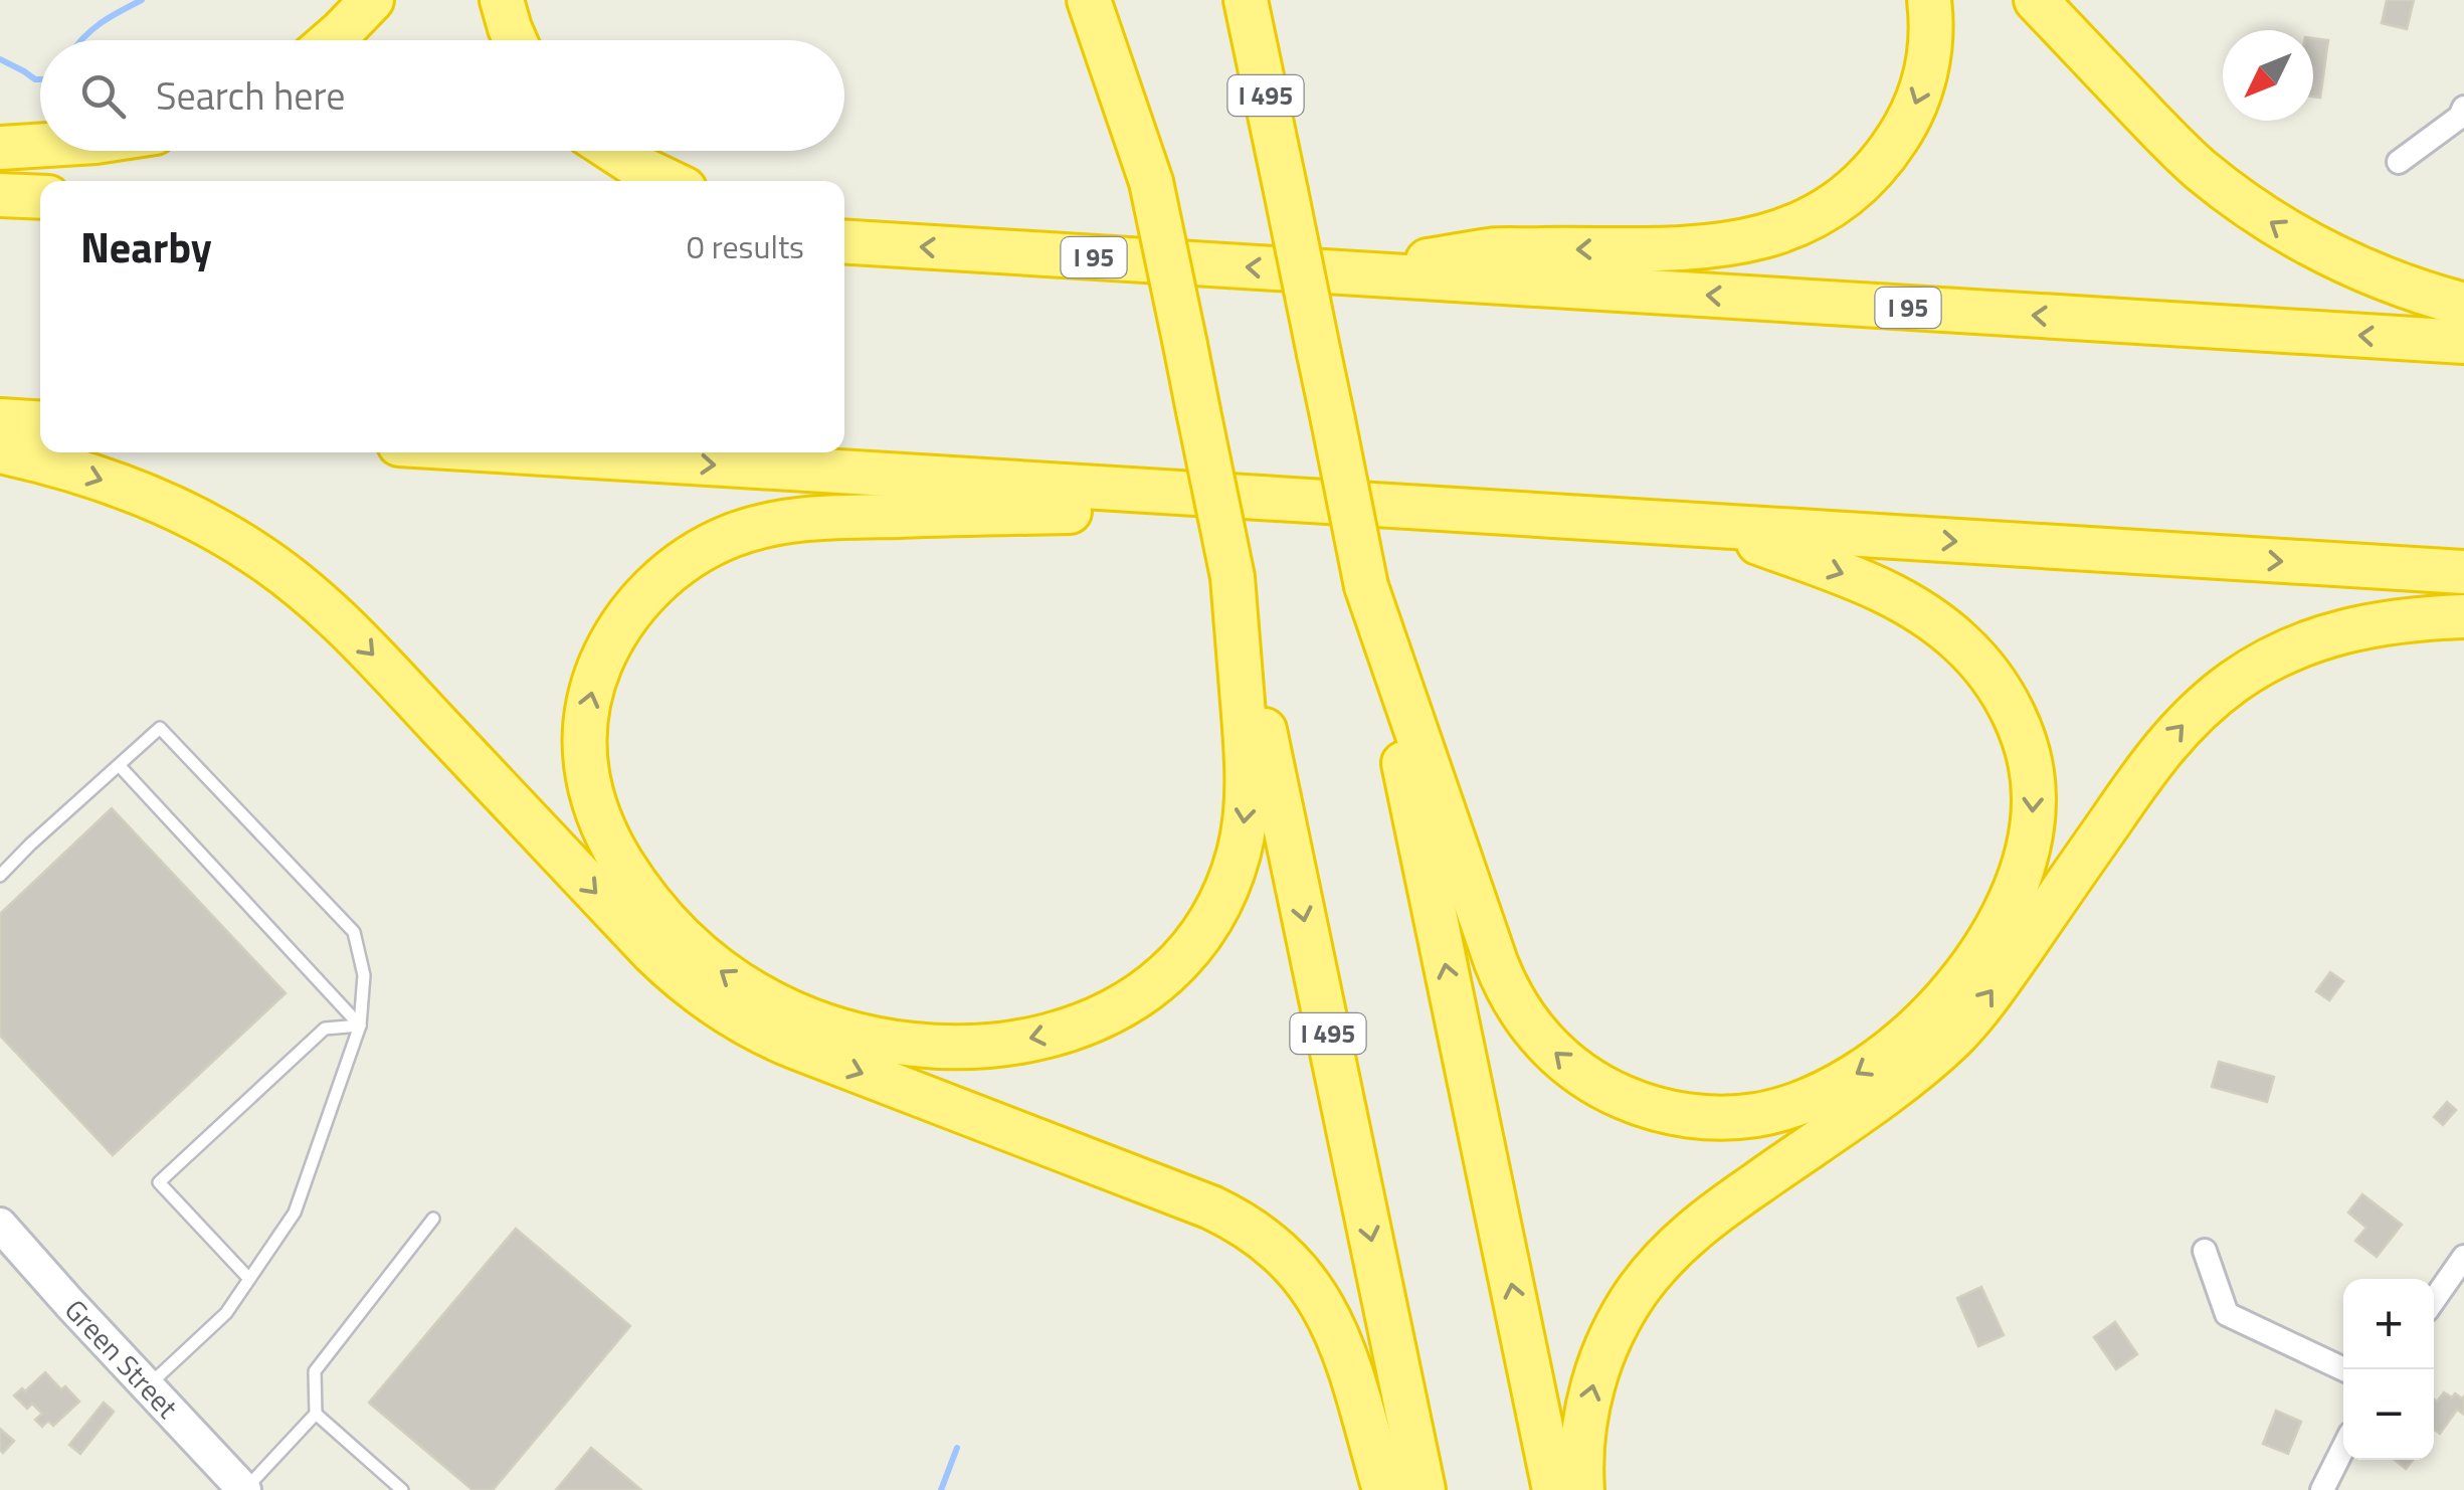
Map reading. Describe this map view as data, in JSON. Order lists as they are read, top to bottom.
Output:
{
  "streets": {
    "highway": ["I 495", "I 95"],
    "main road": ["Green Street"]
  },
  "north": "bottom left",
  "page": {
    "search": "Search here",
    "heading": ["Nearby", "0 results"],
    "map_buttons": ["+", "−"]
  }
}
